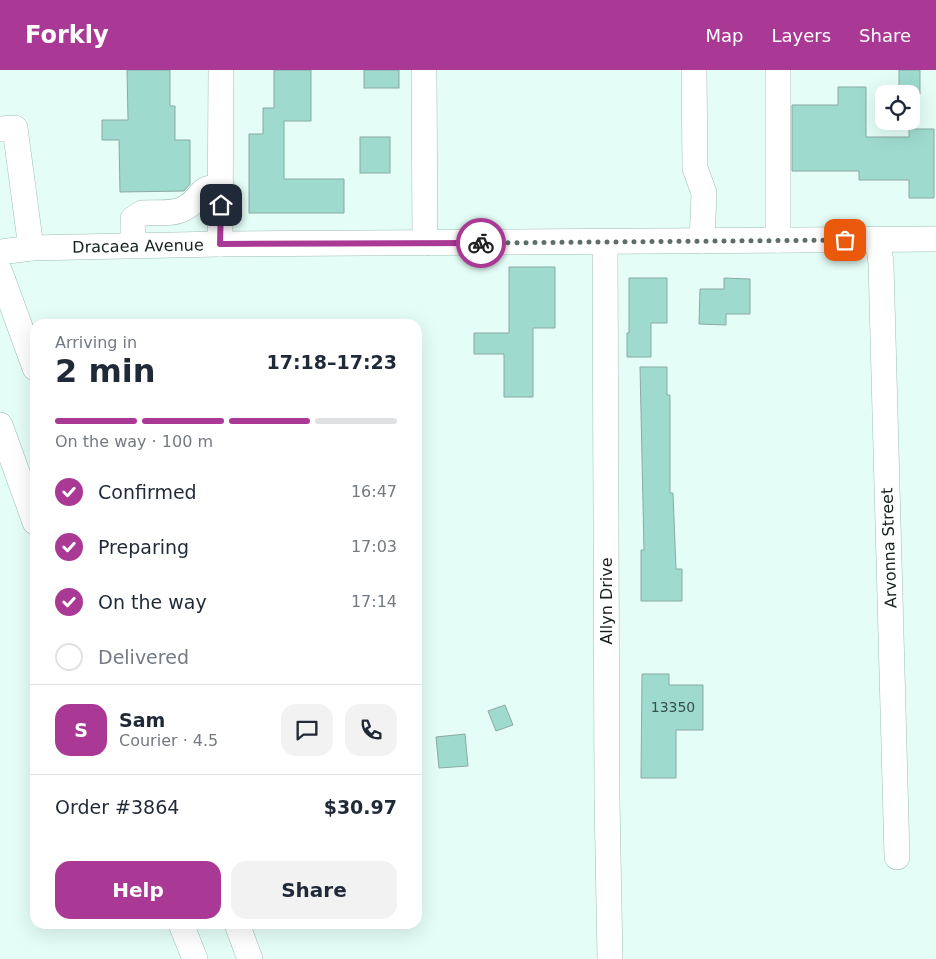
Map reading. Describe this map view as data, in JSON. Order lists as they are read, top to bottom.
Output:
{
  "streets": {
    "street": ["Dracaea Avenue", "Arvonna Street", "Allyn Drive"]
  },
  "crossings": [
    ["Dracaea Avenue", "Arvonna Street"],
    ["Dracaea Avenue", "Allyn Drive"]
  ],
  "house_numbers": ["13350"],
  "page": {
    "header": "Forkly",
    "nav": ["Map", "Layers", "Share"],
    "heading": ["2 min", "Arriving in", "17:18–17:23"],
    "panel": [
      "Sam",
      "Courier · 4.5",
      "Order #3864",
      "$30.97"
    ],
    "bar": "On the way · 100 m",
    "list": [
      ["Confirmed", "16:47"],
      ["Preparing", "17:03"],
      ["On the way", "17:14"],
      "Delivered"
    ],
    "round": "S",
    "buttons": ["Help", "Share"]
  }
}
